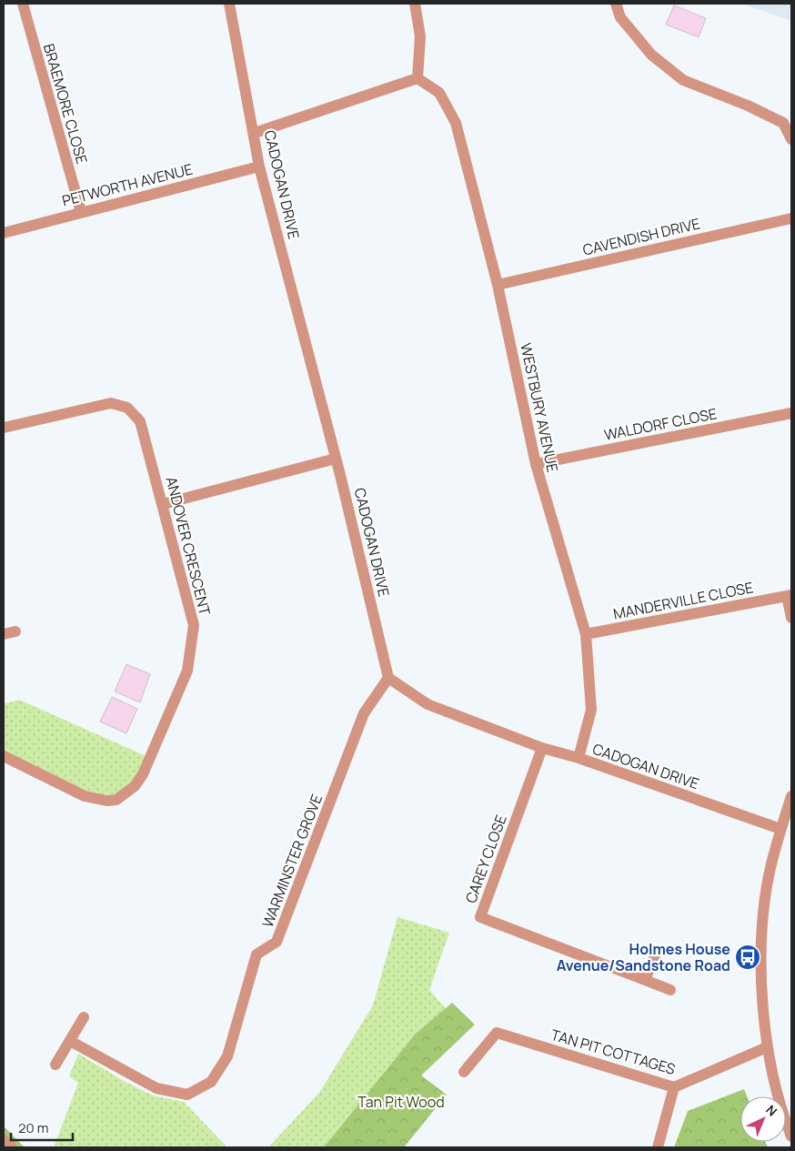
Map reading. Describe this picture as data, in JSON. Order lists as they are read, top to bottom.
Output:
{
  "streets": {
    "street": [
      "BRAEMORE CLOSE",
      "PETWORTH AVENUE",
      "CADOGAN DRIVE",
      "CAVENDISH DRIVE",
      "WESTBURY AVENUE",
      "WALDORF CLOSE",
      "ANDOVER CRESCENT",
      "MANDERVILLE CLOSE",
      "CAREY CLOSE",
      "WARMINSTER GROVE",
      "TAN PIT COTTAGES"
    ]
  },
  "crossings": [
    ["BRAEMORE CLOSE", "PETWORTH AVENUE"],
    ["PETWORTH AVENUE", "CADOGAN DRIVE"],
    ["CADOGAN DRIVE", "WESTBURY AVENUE"],
    ["CADOGAN DRIVE", "CAREY CLOSE"],
    ["CADOGAN DRIVE", "WARMINSTER GROVE"],
    ["CAVENDISH DRIVE", "WESTBURY AVENUE"],
    ["WESTBURY AVENUE", "WALDORF CLOSE"],
    ["WESTBURY AVENUE", "MANDERVILLE CLOSE"]
  ],
  "parks": ["Tan Pit Wood"],
  "places": {
    "bus stop": ["Holmes House Avenue/Sandstone Road"]
  },
  "scale_bar": "20 m",
  "north": "top right"
}
